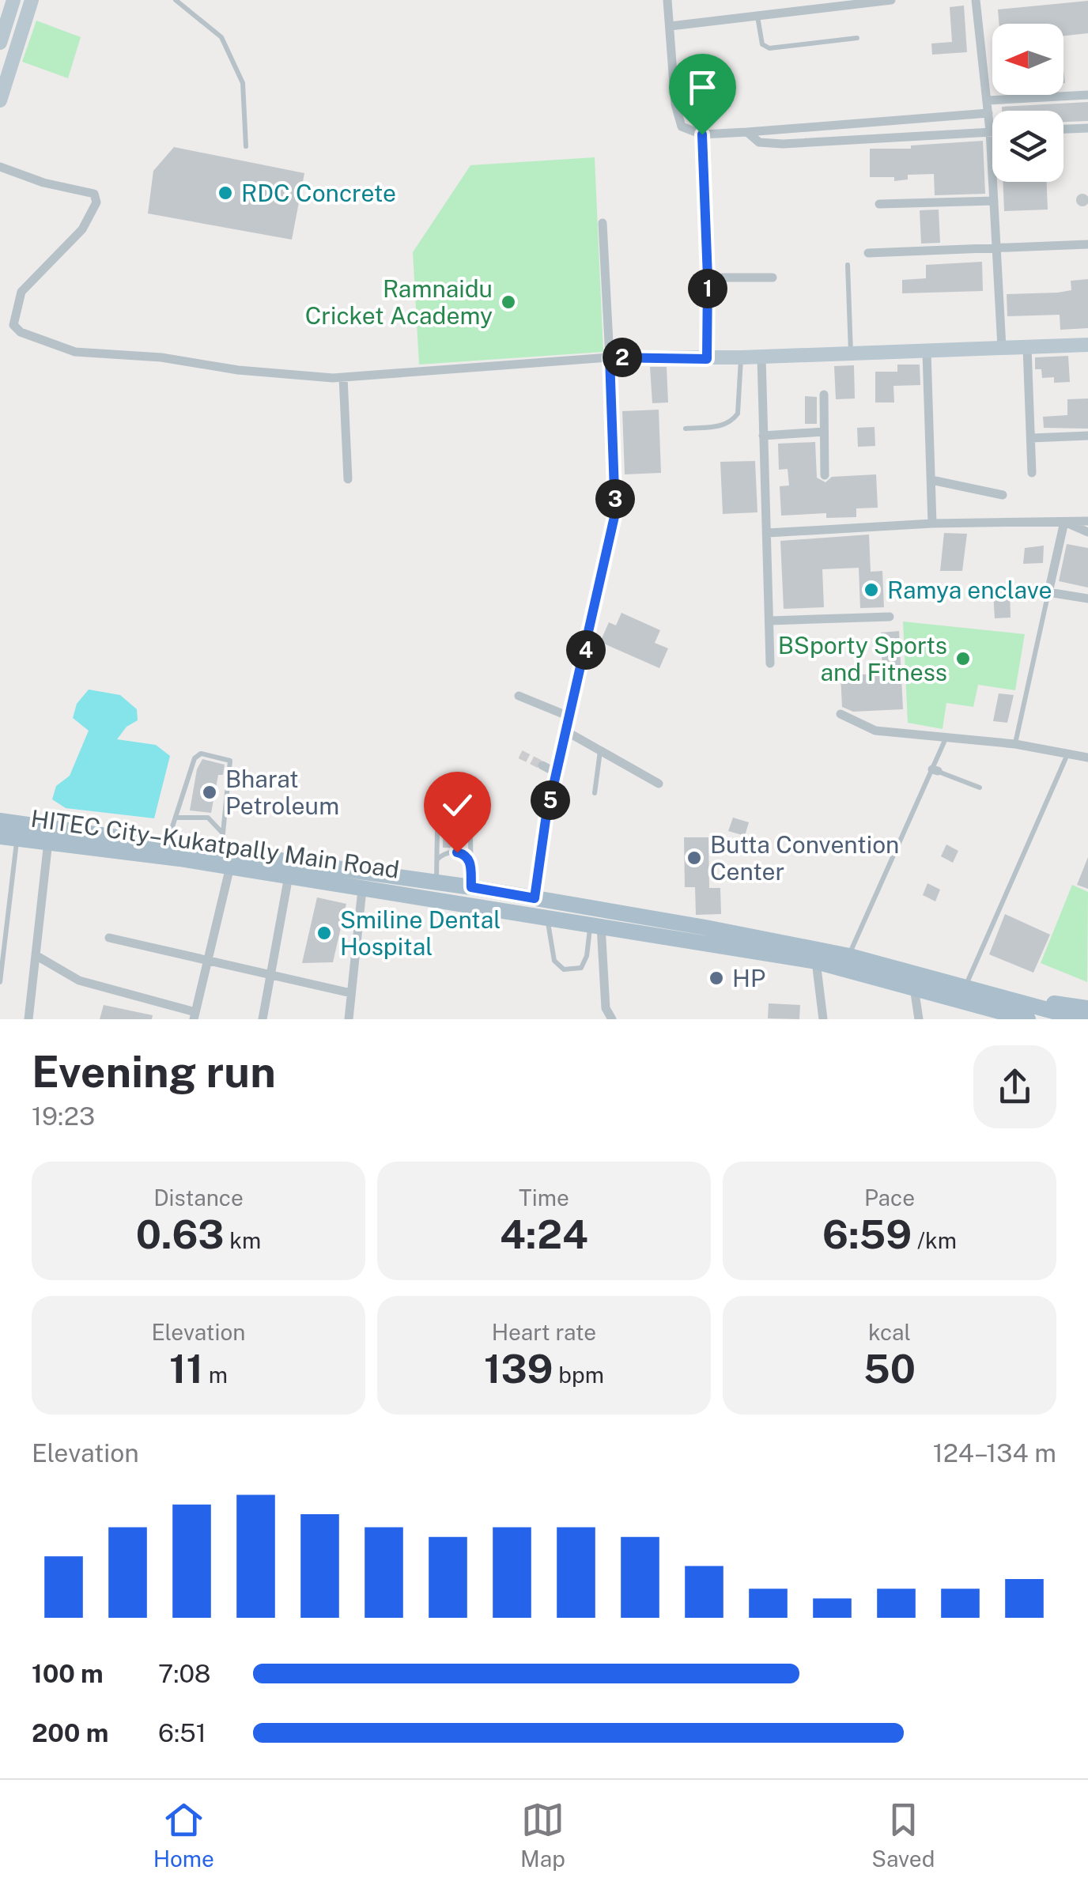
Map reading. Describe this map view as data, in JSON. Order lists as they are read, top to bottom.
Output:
{
  "streets": {
    "main road": ["HITEC City–Kukatpally Main Road"]
  },
  "places": [
    "RDC Concrete",
    "Ramnaidu Cricket Academy",
    "Ramya enclave",
    "BSporty Sports and Fitness",
    "Bharat Petroleum",
    "Butta Convention Center",
    "Smiline Dental Hospital",
    "HP"
  ],
  "north": "left",
  "page": {
    "pins": [
      "1",
      "2",
      "3",
      "4",
      "5"
    ],
    "heading": ["Evening run", "19:23"],
    "stats": [
      ["Distance", "0.63 km"],
      ["Time", "4:24"],
      ["Pace", "6:59 /km"],
      ["Elevation", "11 m"],
      ["Heart rate", "139 bpm"],
      ["kcal", "50"]
    ],
    "chart": ["Elevation", "124–134 m"],
    "list": [
      {
        "name": "100 m",
        "note": "7:08"
      },
      {
        "name": "200 m",
        "note": "6:51"
      }
    ],
    "tabs": ["Home", "Map", "Saved"]
  }
}
